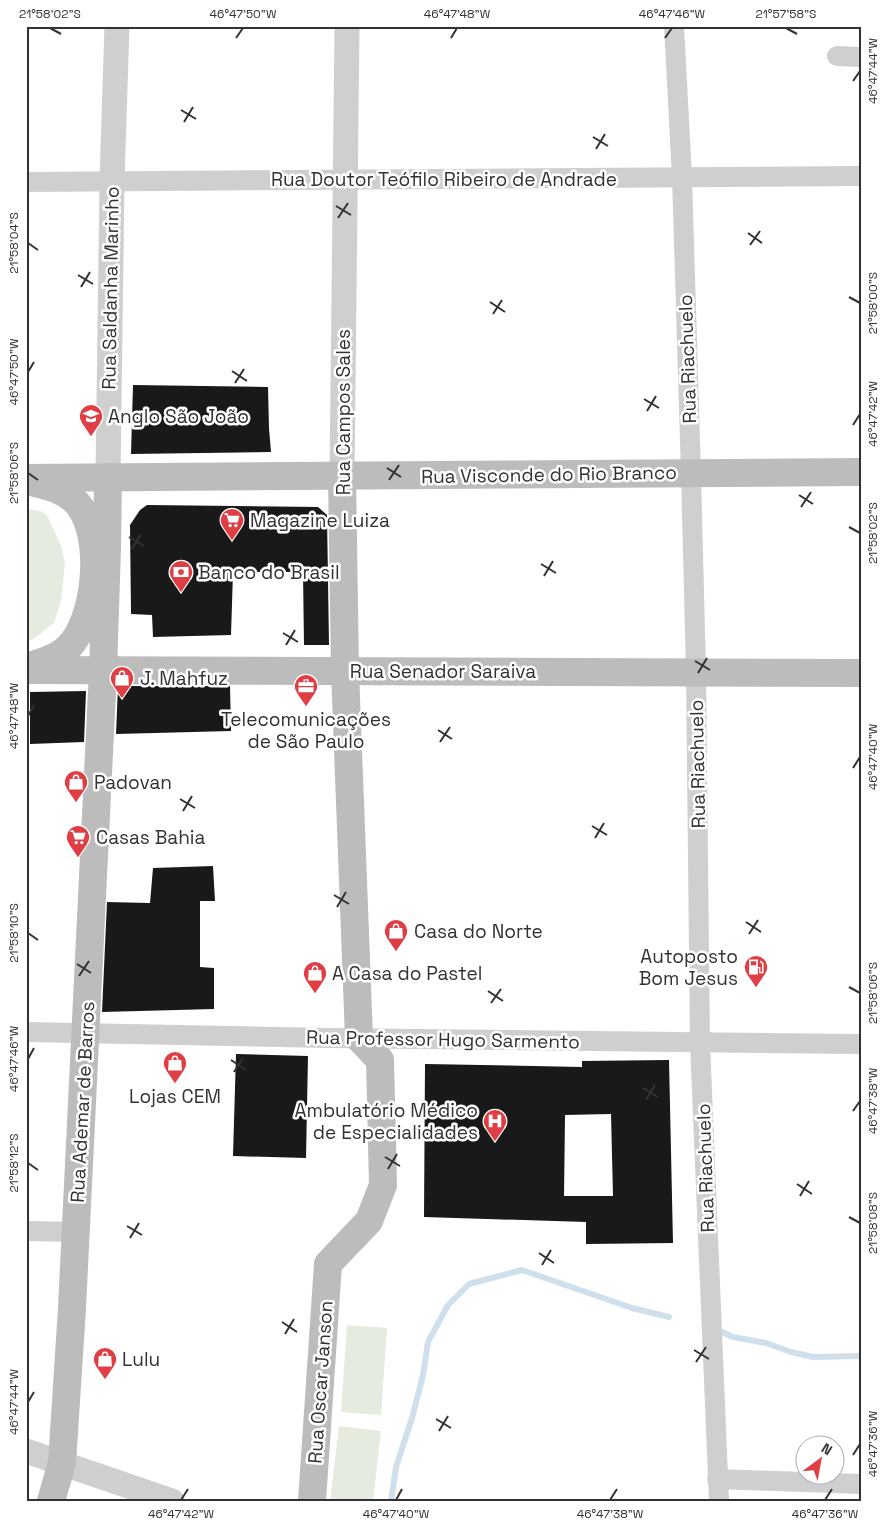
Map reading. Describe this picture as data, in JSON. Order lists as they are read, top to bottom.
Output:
{
  "streets": {
    "main road": [
      "Rua Saldanha Marinho",
      "Rua Campos Sales",
      "Rua Visconde do Rio Branco",
      "Rua Senador Saraiva",
      "Rua Ademar de Barros",
      "Rua Oscar Janson"
    ],
    "street": ["Rua Doutor Teófilo Ribeiro de Andrade", "Rua Riachuelo", "Rua Professor Hugo Sarmento"]
  },
  "crossings": [
    ["Rua Doutor Teófilo Ribeiro de Andrade", "Rua Saldanha Marinho"],
    ["Rua Doutor Teófilo Ribeiro de Andrade", "Rua Riachuelo"],
    ["Rua Doutor Teófilo Ribeiro de Andrade", "Rua Campos Sales"],
    ["Rua Saldanha Marinho", "Rua Visconde do Rio Branco"],
    ["Rua Saldanha Marinho", "Rua Senador Saraiva"],
    ["Rua Saldanha Marinho", "Rua Ademar de Barros"],
    ["Rua Riachuelo", "Rua Visconde do Rio Branco"],
    ["Rua Riachuelo", "Rua Senador Saraiva"],
    ["Rua Riachuelo", "Rua Professor Hugo Sarmento"],
    ["Rua Campos Sales", "Rua Visconde do Rio Branco"],
    ["Rua Campos Sales", "Rua Senador Saraiva"],
    ["Rua Campos Sales", "Rua Professor Hugo Sarmento"],
    ["Rua Campos Sales", "Rua Oscar Janson"],
    ["Rua Senador Saraiva", "Rua Ademar de Barros"],
    ["Rua Professor Hugo Sarmento", "Rua Ademar de Barros"],
    ["Rua Professor Hugo Sarmento", "Rua Oscar Janson"]
  ],
  "places": {
    "school or university": ["Anglo São João"],
    "supermarket": ["Magazine Luiza", "Casas Bahia"],
    "bank": ["Banco do Brasil"],
    "shop": [
      "J. Mahfuz",
      "Padovan",
      "Casa do Norte",
      "A Casa do Pastel",
      "Lojas CEM",
      "Lulu"
    ],
    "office": ["Telecomunicações de São Paulo"],
    "fuel station": ["Autoposto Bom Jesus"],
    "hospital": ["Ambulatório Médico de Especialidades"]
  },
  "north": "top right",
  "coordinates": [
    "21°58'02\"S",
    "46°47'50\"W",
    "46°47'48\"W",
    "46°47'46\"W",
    "21°57'58\"S",
    "46°47'44\"W",
    "21°58'04\"S",
    "21°58'00\"S",
    "46°47'42\"W",
    "21°58'06\"S",
    "46°47'40\"W",
    "21°58'10\"S",
    "46°47'38\"W",
    "21°58'12\"S",
    "21°58'08\"S",
    "46°47'36\"W"
  ]
}
